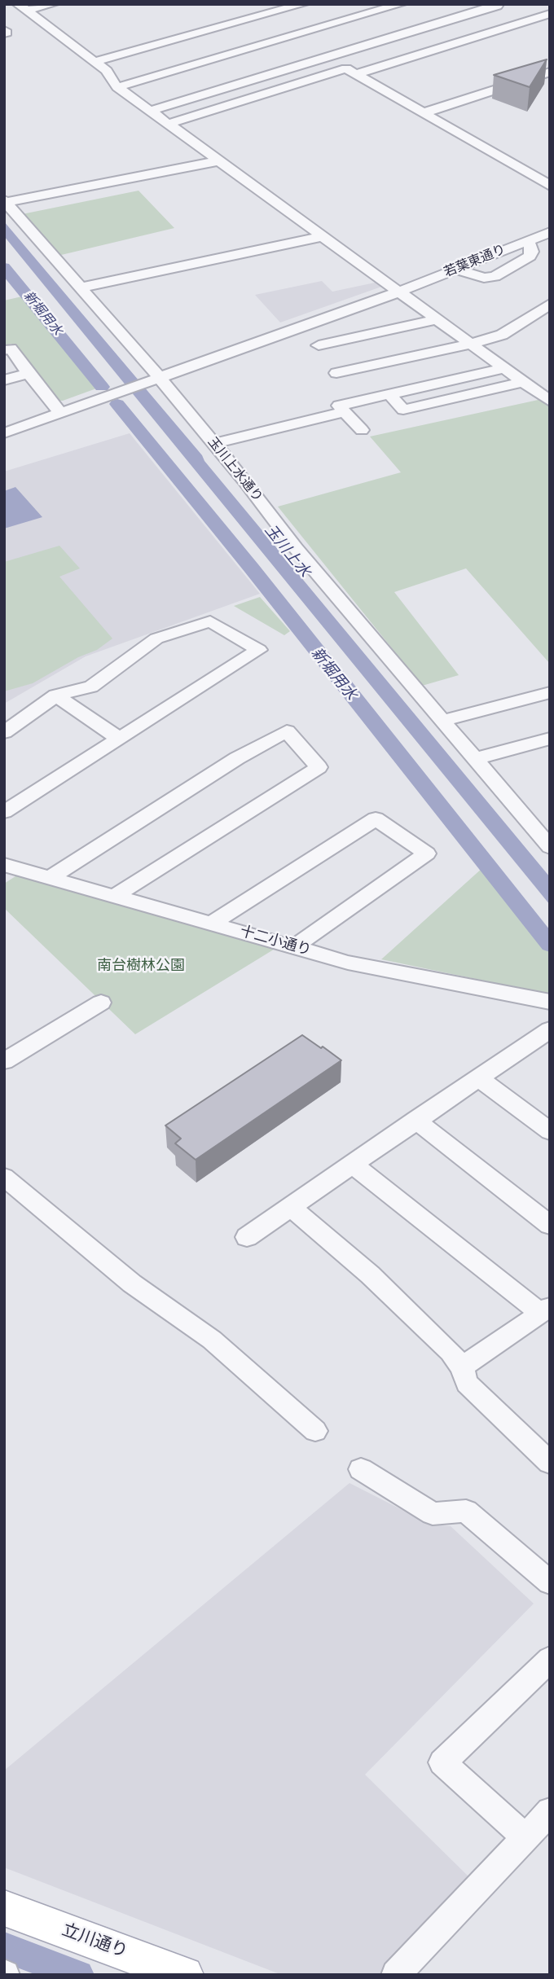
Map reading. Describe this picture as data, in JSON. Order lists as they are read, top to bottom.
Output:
{
  "streets": {
    "main road": ["立川通り"],
    "street": ["若葉東通り", "玉川上水通り", "十二小通り"]
  },
  "crossings": [
    ["若葉東通り", "玉川上水通り"]
  ],
  "water": ["新堀用水", "玉川上水"],
  "parks": ["南台樹林公園"]
}
